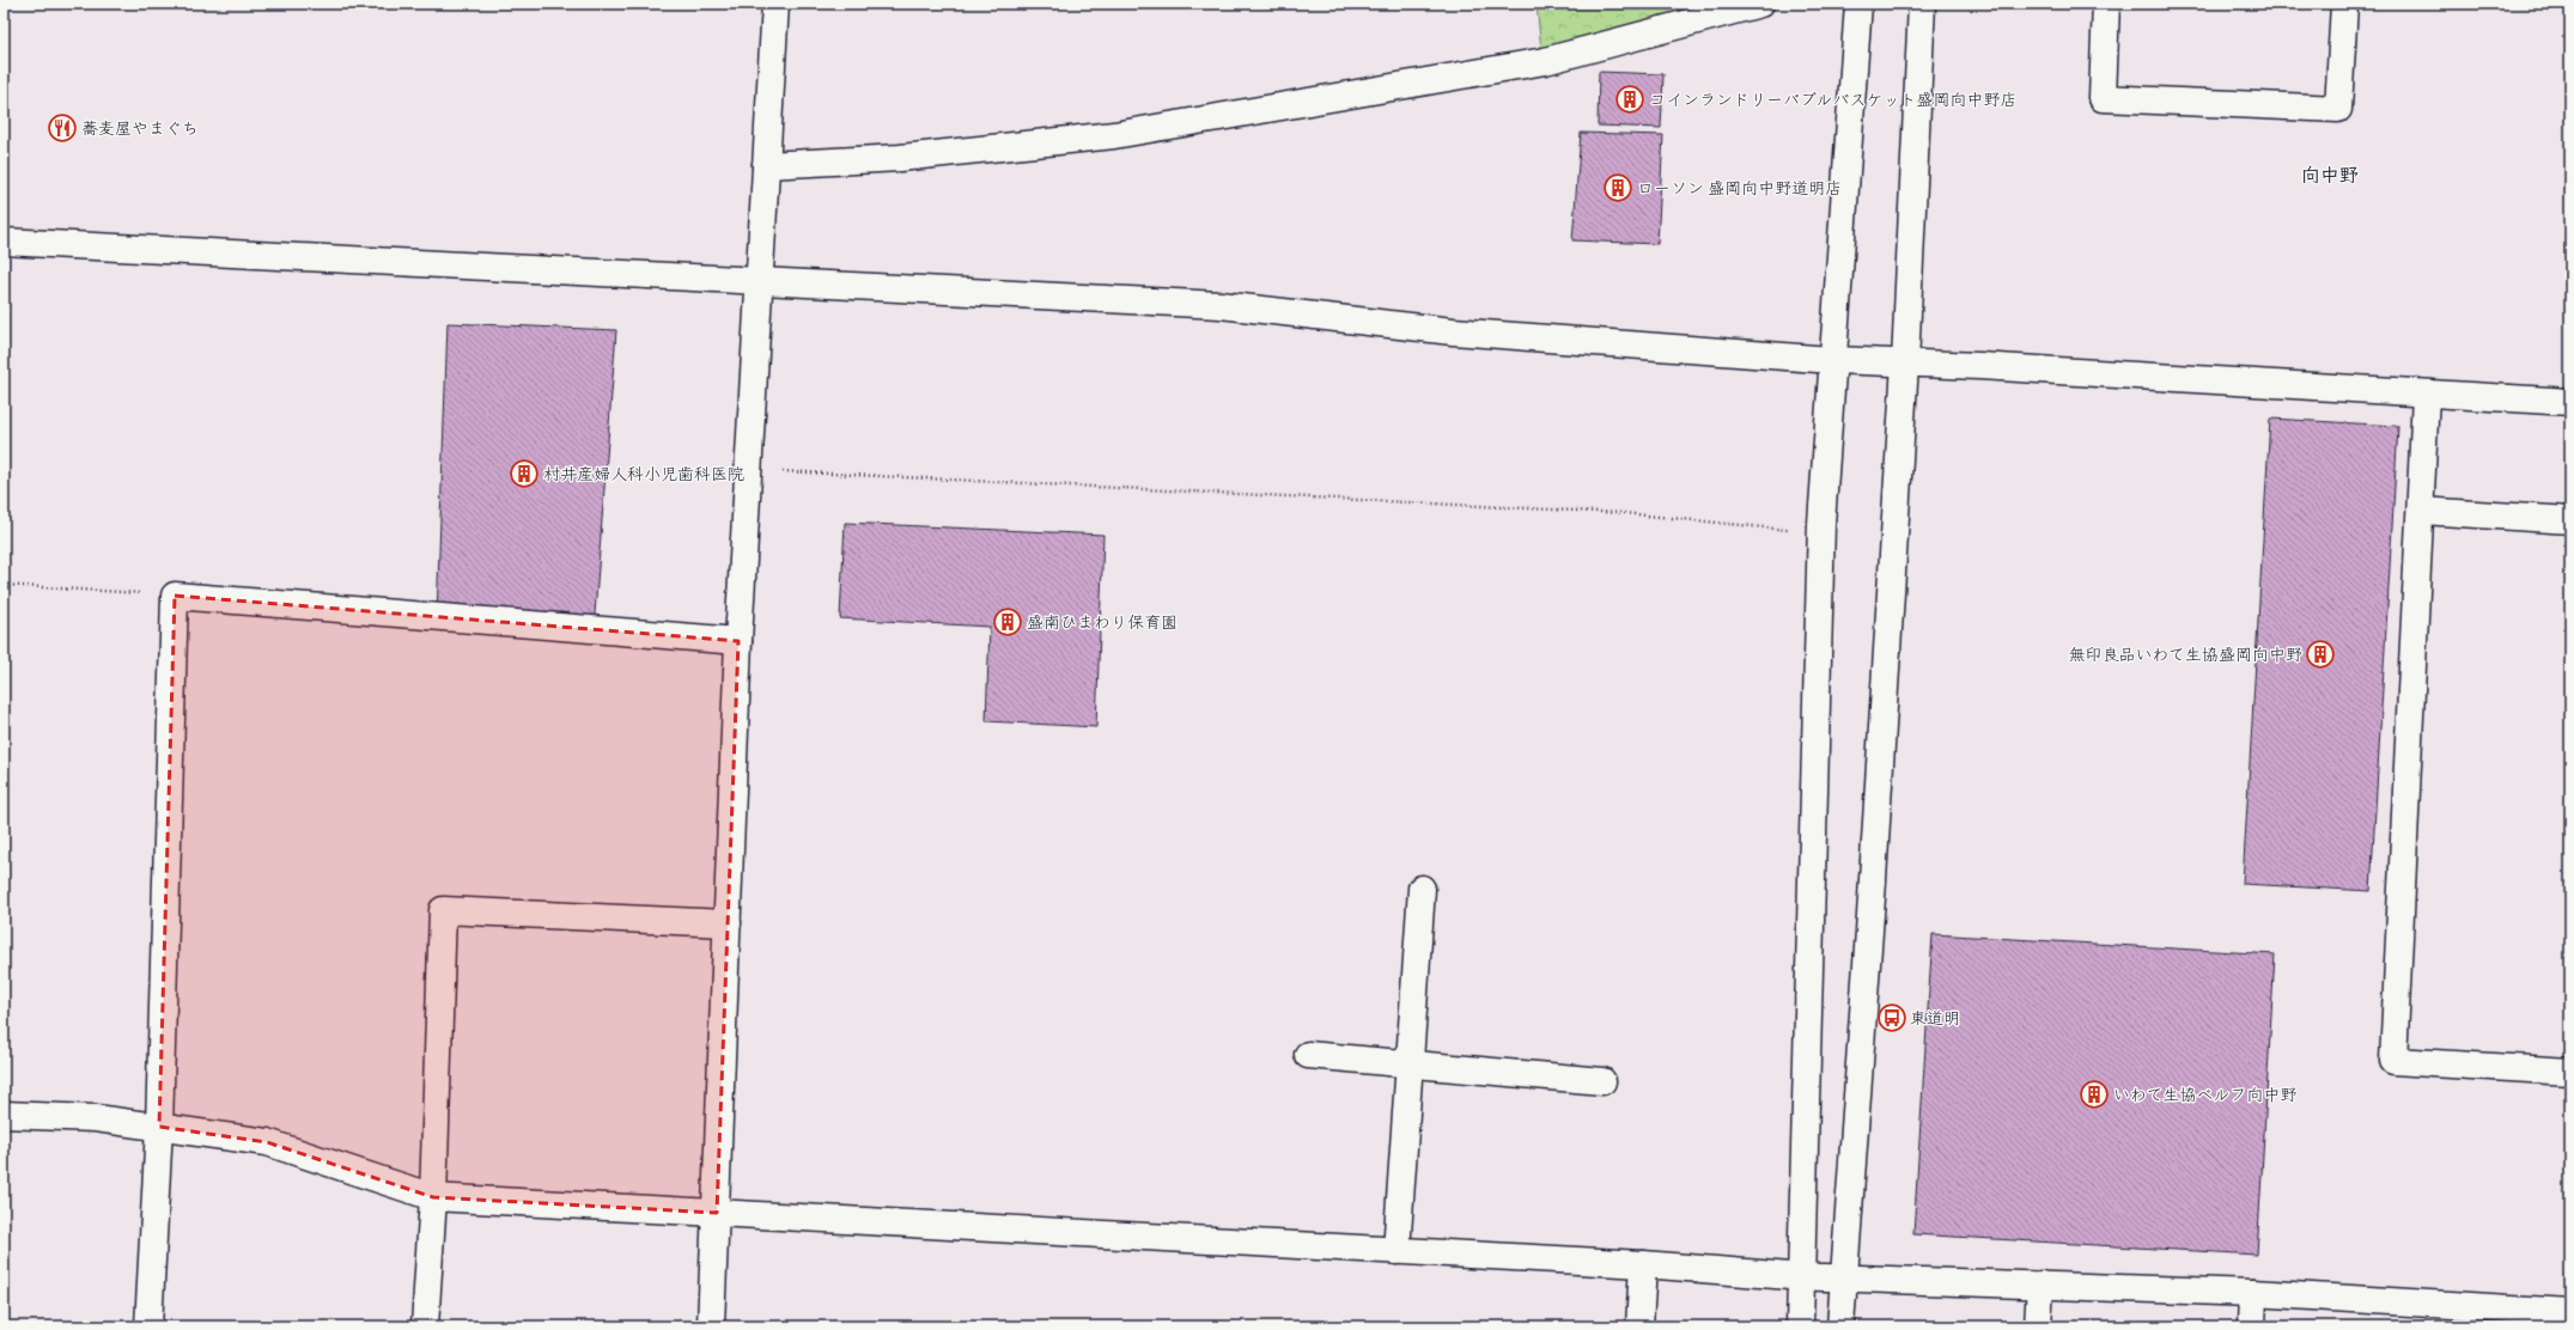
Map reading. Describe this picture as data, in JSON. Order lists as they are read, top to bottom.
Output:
{
  "districts": ["向中野"],
  "places": {
    "building": [
      "コインランドリーバブルバスケット盛岡向中野店",
      "ローソン 盛岡向中野道明店",
      "村井産婦人科小児歯科医院",
      "盛南ひまわり保育園",
      "無印良品いわて生協盛岡向中野",
      "いわて生協ベルフ向中野"
    ],
    "restaurant": ["蕎麦屋やまぐち"],
    "bus stop": ["東道明"]
  }
}
